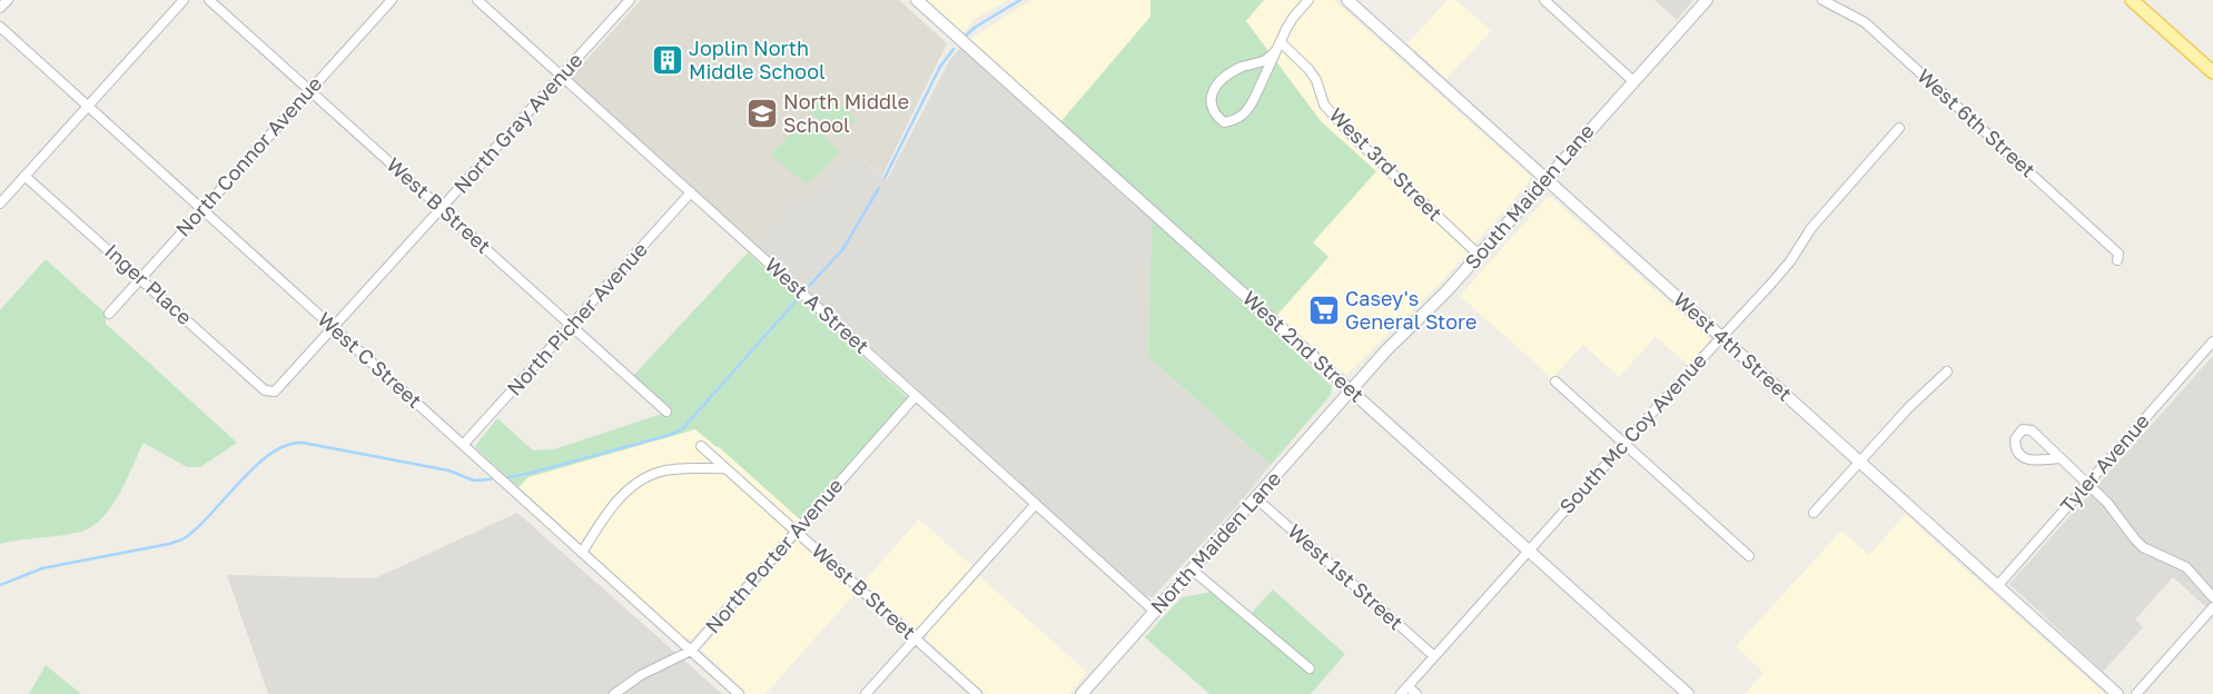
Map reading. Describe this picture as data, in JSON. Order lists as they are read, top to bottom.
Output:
{
  "streets": {
    "street": [
      "North Gray Avenue",
      "West 6th Street",
      "North Connor Avenue",
      "West 3rd Street",
      "South Maiden Lane",
      "West B Street",
      "Inger Place",
      "West A Street",
      "North Picher Avenue",
      "West 2nd Street",
      "West 4th Street",
      "West C Street",
      "South Mc Coy Avenue",
      "Tyler Avenue",
      "North Maiden Lane",
      "North Porter Avenue",
      "West 1st Street"
    ]
  },
  "crossings": [
    ["North Gray Avenue", "West B Street"],
    ["North Gray Avenue", "Inger Place"],
    ["North Gray Avenue", "West A Street"],
    ["North Gray Avenue", "West C Street"],
    ["North Connor Avenue", "West B Street"],
    ["North Connor Avenue", "Inger Place"],
    ["North Connor Avenue", "West C Street"],
    ["West 3rd Street", "South Maiden Lane"],
    ["South Maiden Lane", "West 2nd Street"],
    ["South Maiden Lane", "West 4th Street"],
    ["South Maiden Lane", "North Maiden Lane"],
    ["West B Street", "North Picher Avenue"],
    ["West B Street", "North Porter Avenue"],
    ["West A Street", "North Picher Avenue"],
    ["West A Street", "North Maiden Lane"],
    ["West A Street", "North Porter Avenue"],
    ["North Picher Avenue", "West C Street"],
    ["West 2nd Street", "South Mc Coy Avenue"],
    ["West 2nd Street", "North Maiden Lane"],
    ["West 4th Street", "South Mc Coy Avenue"],
    ["West 4th Street", "Tyler Avenue"],
    ["West C Street", "North Porter Avenue"],
    ["South Mc Coy Avenue", "West 1st Street"],
    ["North Maiden Lane", "West 1st Street"]
  ],
  "places": {
    "building": ["Joplin North Middle School"],
    "school or university": ["North Middle School"],
    "supermarket": ["Casey's General Store"]
  }
}
